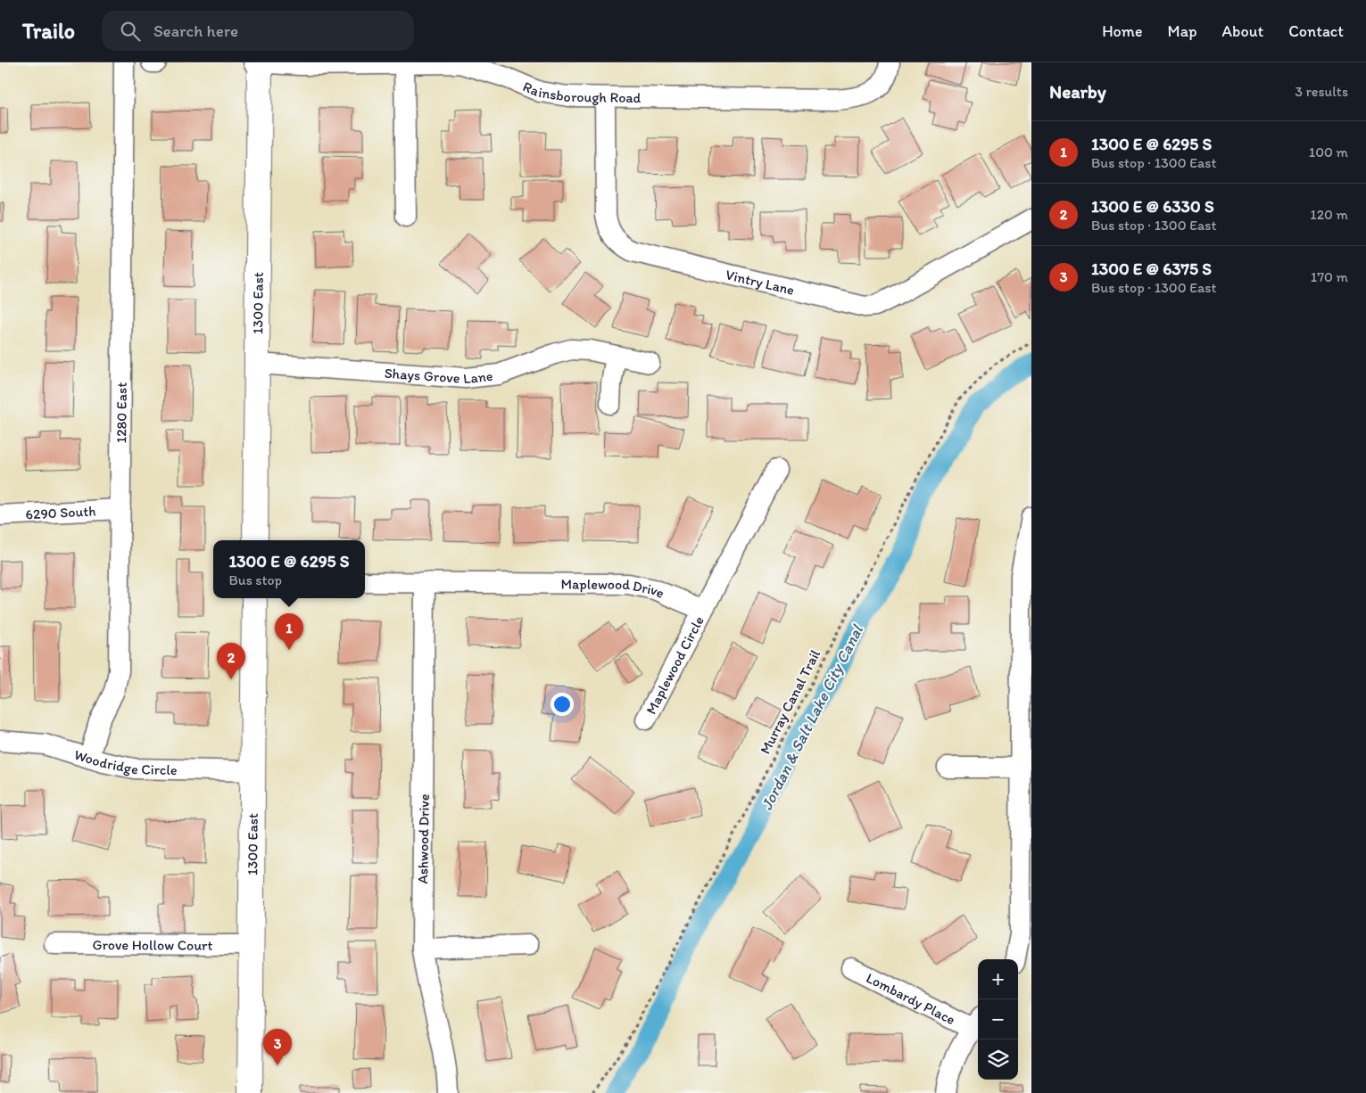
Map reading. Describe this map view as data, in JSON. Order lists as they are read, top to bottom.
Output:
{
  "streets": {
    "main road": ["1300 East"],
    "street": [
      "Rainsborough Road",
      "Vintry Lane",
      "Shays Grove Lane",
      "1280 East",
      "6290 South",
      "Maplewood Drive",
      "Maplewood Circle",
      "Woodridge Circle",
      "Ashwood Drive",
      "Grove Hollow Court",
      "Lombardy Place"
    ],
    "path": ["Murray Canal Trail"]
  },
  "crossings": [
    ["Rainsborough Road", "Vintry Lane"],
    ["Rainsborough Road", "1300 East"],
    ["1300 East", "Shays Grove Lane"],
    ["1300 East", "Woodridge Circle"],
    ["1300 East", "Grove Hollow Court"],
    ["1280 East", "6290 South"],
    ["1280 East", "Woodridge Circle"],
    ["Maplewood Drive", "Maplewood Circle"],
    ["Maplewood Drive", "Ashwood Drive"]
  ],
  "water": ["Jordan & Salt Lake City Canal"],
  "page": {
    "header": "Trailo",
    "search": "Search here",
    "nav": [
      "Home",
      "Map",
      "About",
      "Contact"
    ],
    "heading": ["Nearby", "3 results"],
    "list": [
      {
        "mark": "1",
        "name": "1300 E @ 6295 S",
        "note": "Bus stop · 1300 East",
        "value": "100 m"
      },
      {
        "mark": "2",
        "name": "1300 E @ 6330 S",
        "note": "Bus stop · 1300 East",
        "value": "120 m"
      },
      {
        "mark": "3",
        "name": "1300 E @ 6375 S",
        "note": "Bus stop · 1300 East",
        "value": "170 m"
      }
    ],
    "popup": ["1300 E @ 6295 S", "Bus stop"],
    "pins": ["1", "2", "3"],
    "map_buttons": ["+", "−"]
  }
}
